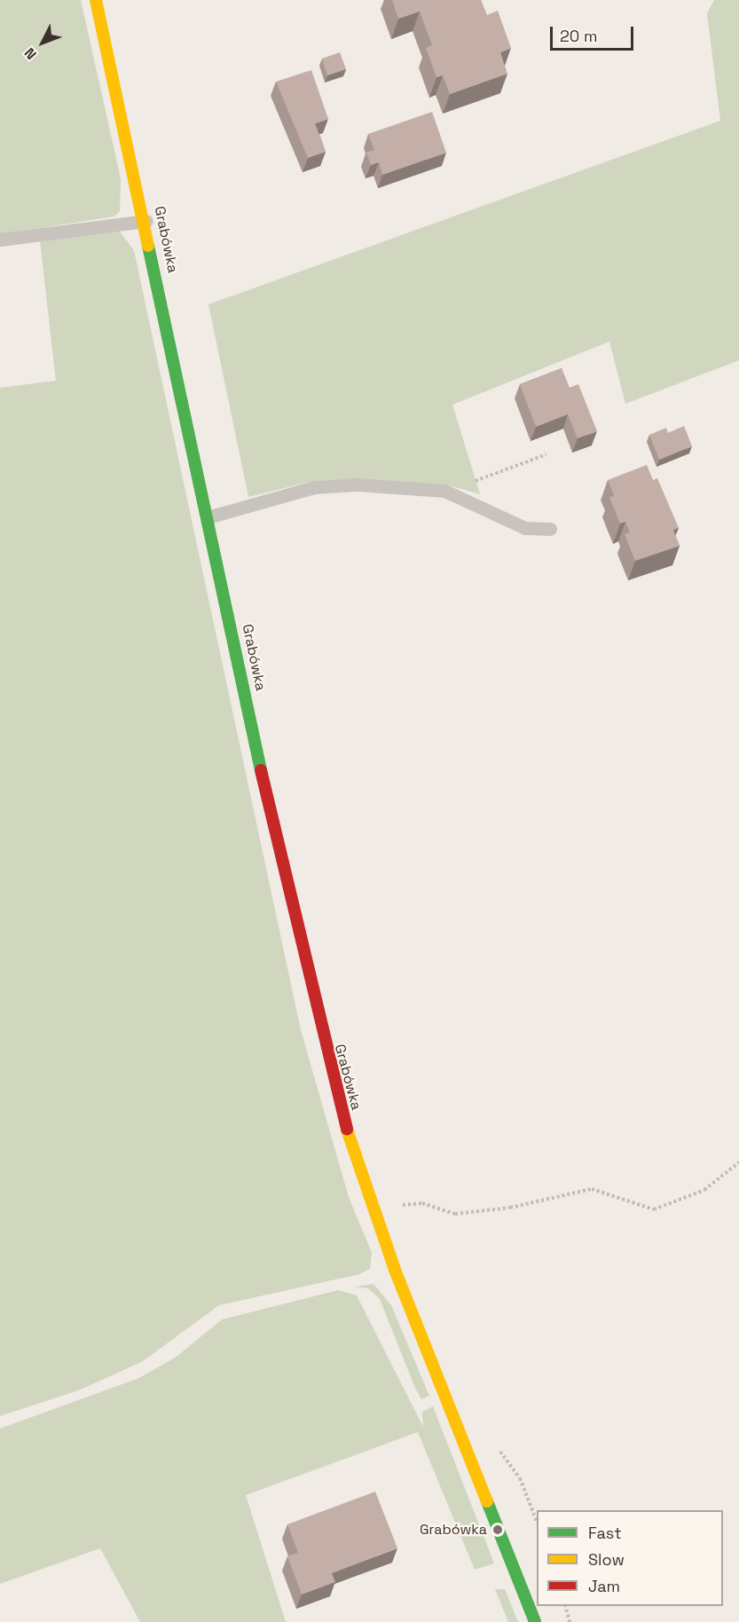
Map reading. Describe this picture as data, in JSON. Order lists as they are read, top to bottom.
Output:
{
  "streets": {
    "street": ["Grabówka"]
  },
  "places": ["Grabówka"],
  "legend": ["Fast", "Slow", "Jam"],
  "scale_bar": "20 m",
  "north": "bottom left"
}
